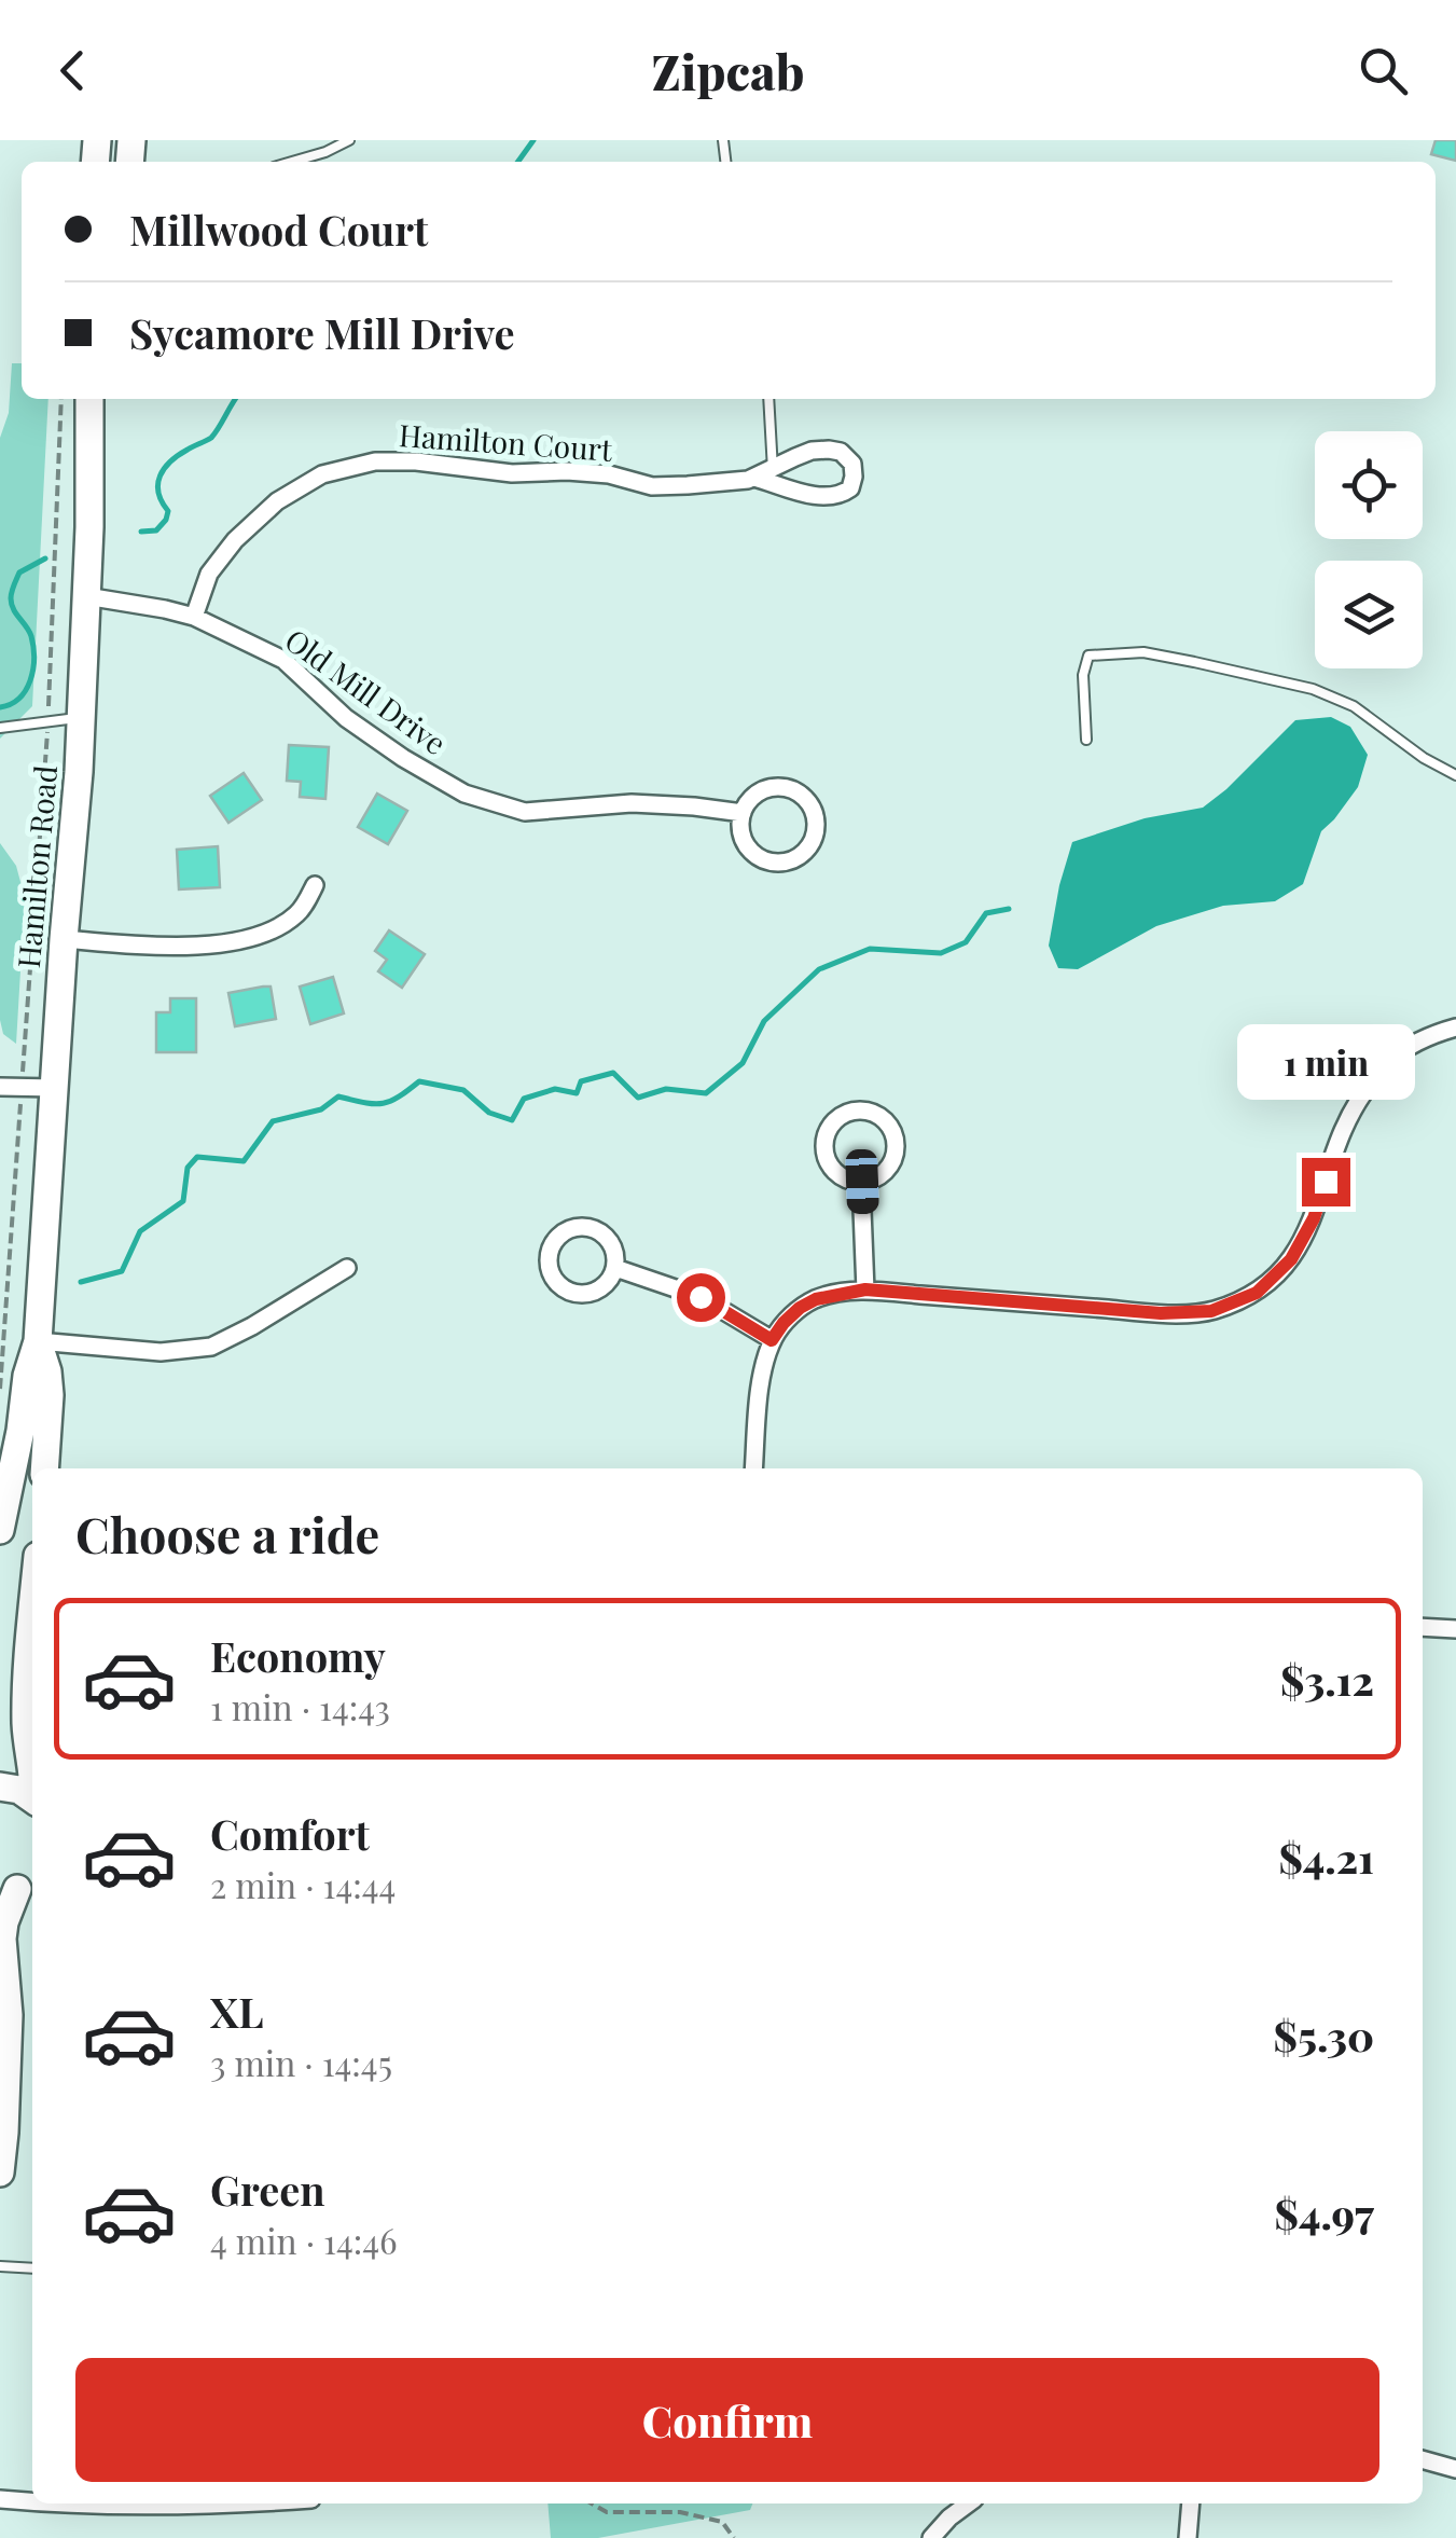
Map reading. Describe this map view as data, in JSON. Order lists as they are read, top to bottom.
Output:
{
  "streets": {
    "main road": ["Hamilton Road"],
    "street": ["Hamilton Court", "Old Mill Drive"]
  },
  "crossings": [
    ["Hamilton Court", "Old Mill Drive"],
    ["Old Mill Drive", "Hamilton Road"]
  ],
  "page": {
    "header": "Zipcab",
    "banner": ["Millwood Court", "Sycamore Mill Drive"],
    "bubble": "1 min",
    "heading": "Choose a ride",
    "list": [
      {
        "name": "Economy",
        "note": "1 min · 14:43",
        "value": "$3.12"
      },
      {
        "name": "Comfort",
        "note": "2 min · 14:44",
        "value": "$4.21"
      },
      {
        "name": "XL",
        "note": "3 min · 14:45",
        "value": "$5.30"
      },
      {
        "name": "Green",
        "note": "4 min · 14:46",
        "value": "$4.97"
      }
    ],
    "buttons": "Confirm"
  }
}
